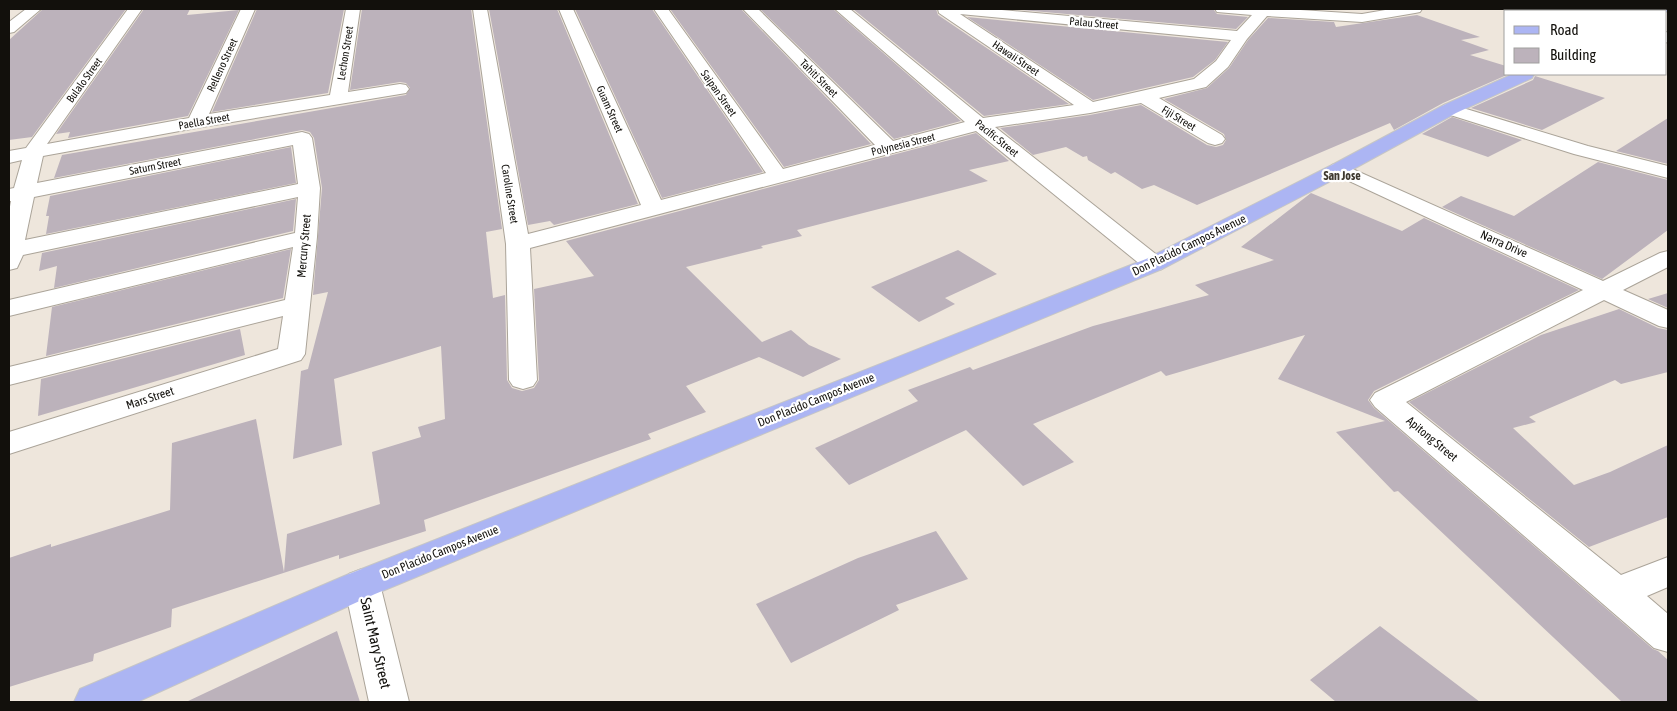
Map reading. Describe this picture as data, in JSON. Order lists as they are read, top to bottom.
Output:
{
  "streets": {
    "main road": ["Don Placido Campos Avenue"],
    "street": [
      "Palau Street",
      "Lechon Street",
      "Hawaii Street",
      "Relleno Street",
      "Tahiti Street",
      "Bulalo Street",
      "Saipan Street",
      "Guam Street",
      "Fiji Street",
      "Paella Street",
      "Pacific Street",
      "Polynesia Street",
      "Saturn Street",
      "Caroline Street",
      "Narra Drive",
      "Mercury Street",
      "Mars Street",
      "Apitong Street",
      "Saint Mary Street"
    ]
  },
  "crossings": [
    ["Palau Street", "Polynesia Street"],
    ["Lechon Street", "Paella Street"],
    ["Hawaii Street", "Polynesia Street"],
    ["Relleno Street", "Paella Street"],
    ["Tahiti Street", "Polynesia Street"],
    ["Bulalo Street", "Paella Street"],
    ["Bulalo Street", "Saturn Street"],
    ["Saipan Street", "Polynesia Street"],
    ["Guam Street", "Polynesia Street"],
    ["Fiji Street", "Polynesia Street"],
    ["Pacific Street", "Polynesia Street"],
    ["Pacific Street", "Don Placido Campos Avenue"],
    ["Polynesia Street", "Caroline Street"],
    ["Saturn Street", "Mercury Street"],
    ["Narra Drive", "Don Placido Campos Avenue"],
    ["Narra Drive", "Apitong Street"],
    ["Don Placido Campos Avenue", "Saint Mary Street"],
    ["Mercury Street", "Mars Street"]
  ],
  "districts": ["San Jose"],
  "legend": ["Road", "Building"]
}
